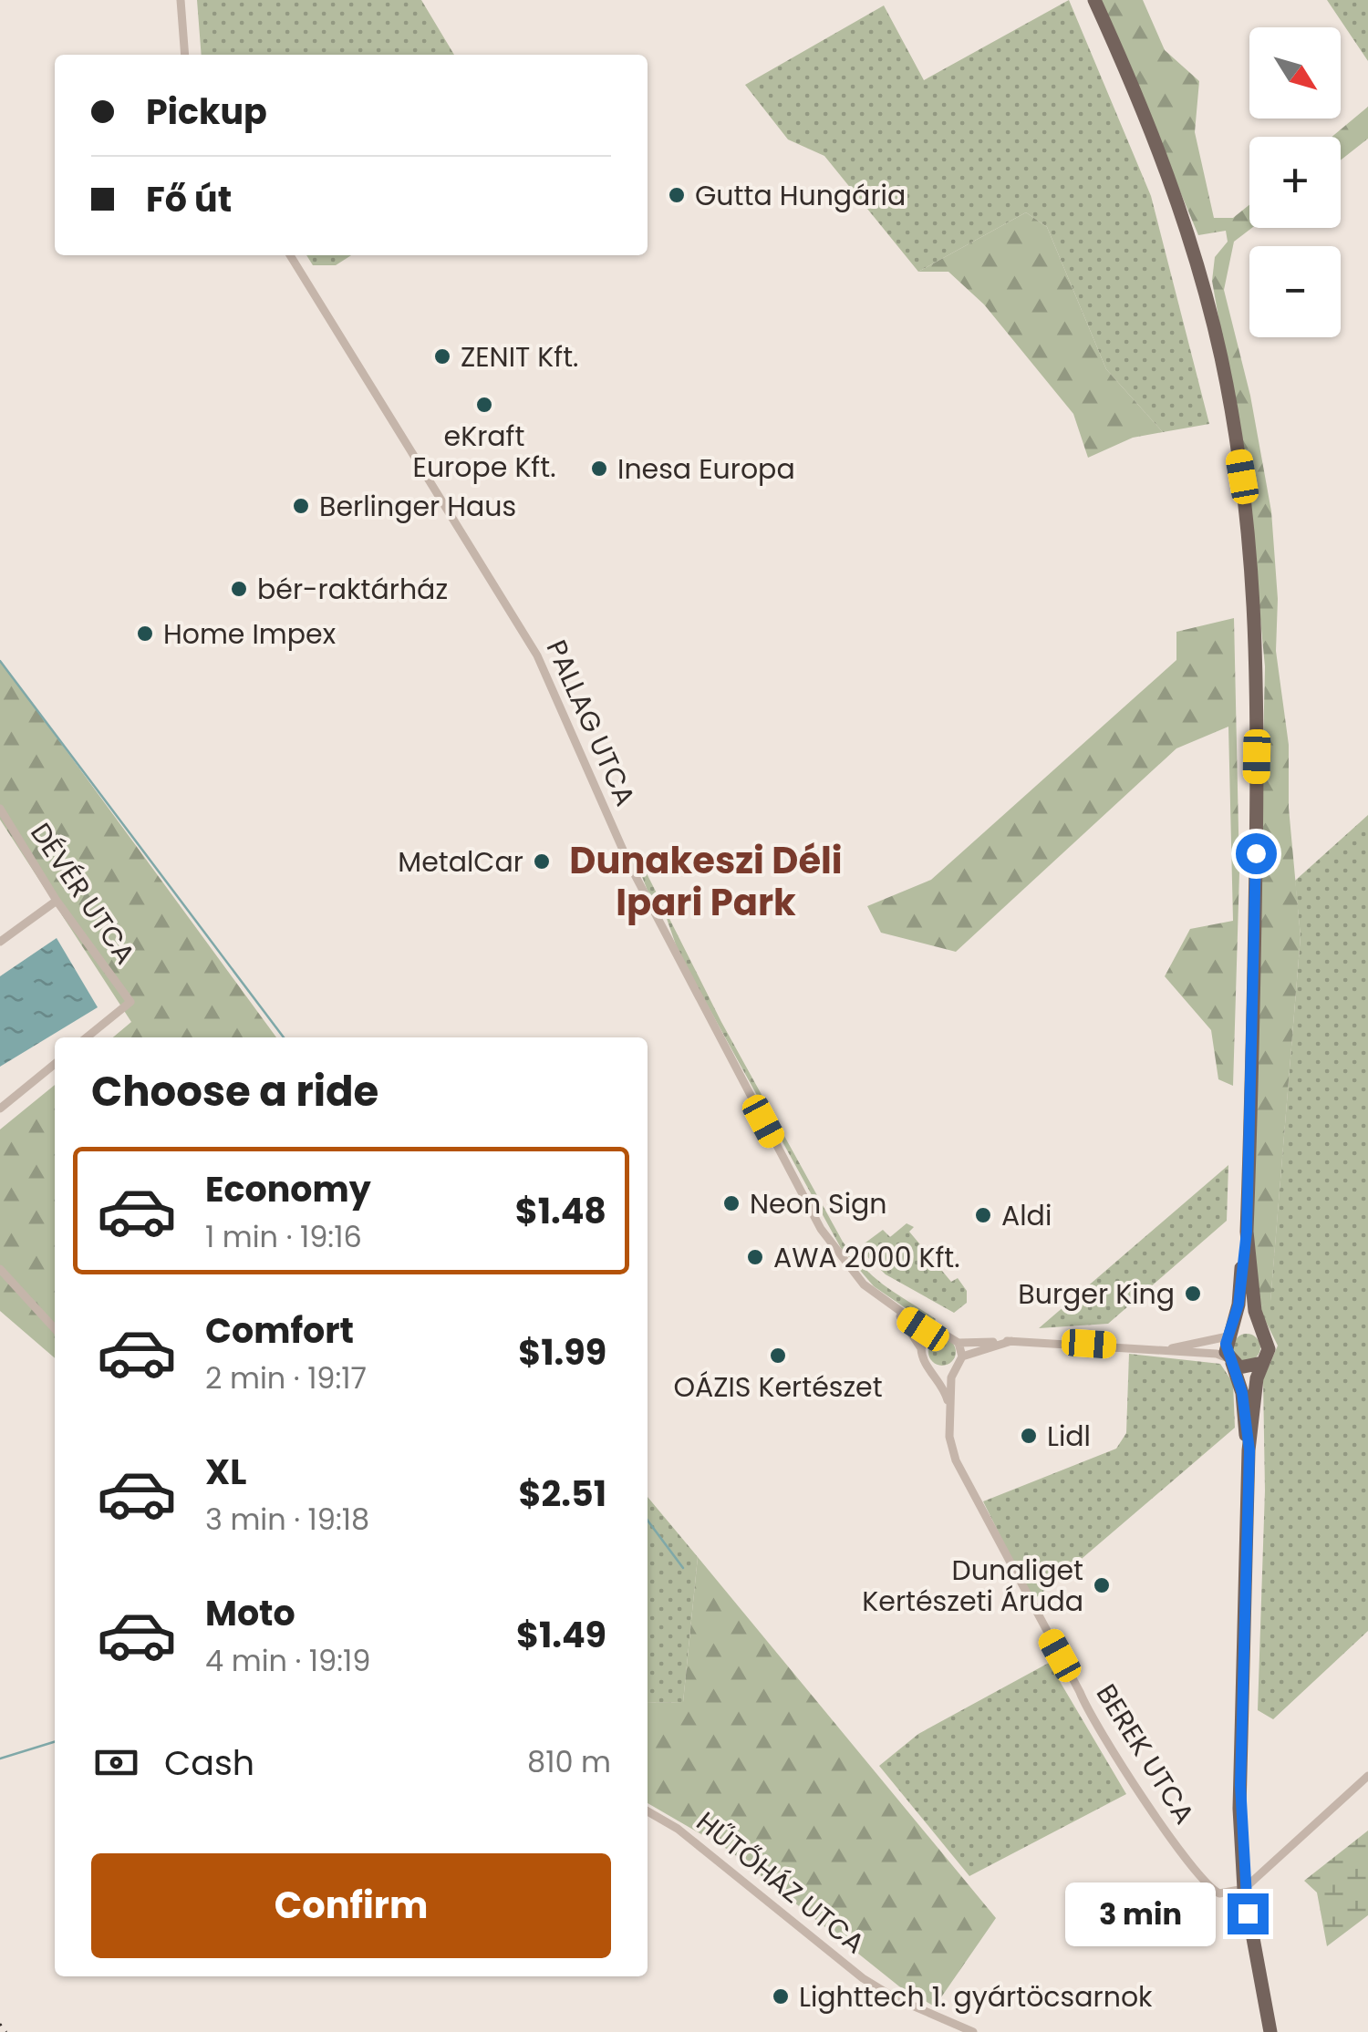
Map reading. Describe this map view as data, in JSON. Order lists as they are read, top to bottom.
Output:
{
  "streets": {
    "street": [
      "PALLAG UTCA",
      "DÉVÉR UTCA",
      "BEREK UTCA",
      "HŰTŐHÁZ UTCA"
    ]
  },
  "crossings": [
    ["PALLAG UTCA", "BEREK UTCA"]
  ],
  "districts": ["Dunakeszi Déli Ipari Park"],
  "places": [
    "Gutta Hungária",
    "ZENIT Kft.",
    "eKraft Europe Kft.",
    "Inesa Europa",
    "Berlinger Haus",
    "bér-raktárház",
    "Home Impex",
    "MetalCar",
    "Neon Sign",
    "Aldi",
    "AWA 2000 Kft.",
    "Burger King",
    "OÁZIS Kertészet",
    "Lidl",
    "Dunaliget Kertészeti Áruda",
    "Lighttech 1. gyártöcsarnok"
  ],
  "north": "bottom right",
  "page": {
    "map_buttons": ["+", "−"],
    "banner": ["Pickup", "Fő út"],
    "heading": "Choose a ride",
    "list": [
      {
        "name": "Economy",
        "note": "1 min · 19:16",
        "value": "$1.48"
      },
      {
        "name": "Comfort",
        "note": "2 min · 19:17",
        "value": "$1.99"
      },
      {
        "name": "XL",
        "note": "3 min · 19:18",
        "value": "$2.51"
      },
      {
        "name": "Moto",
        "note": "4 min · 19:19",
        "value": "$1.49"
      }
    ],
    "pay": ["Cash", "810 m"],
    "buttons": "Confirm",
    "bubble": "3 min"
  }
}
